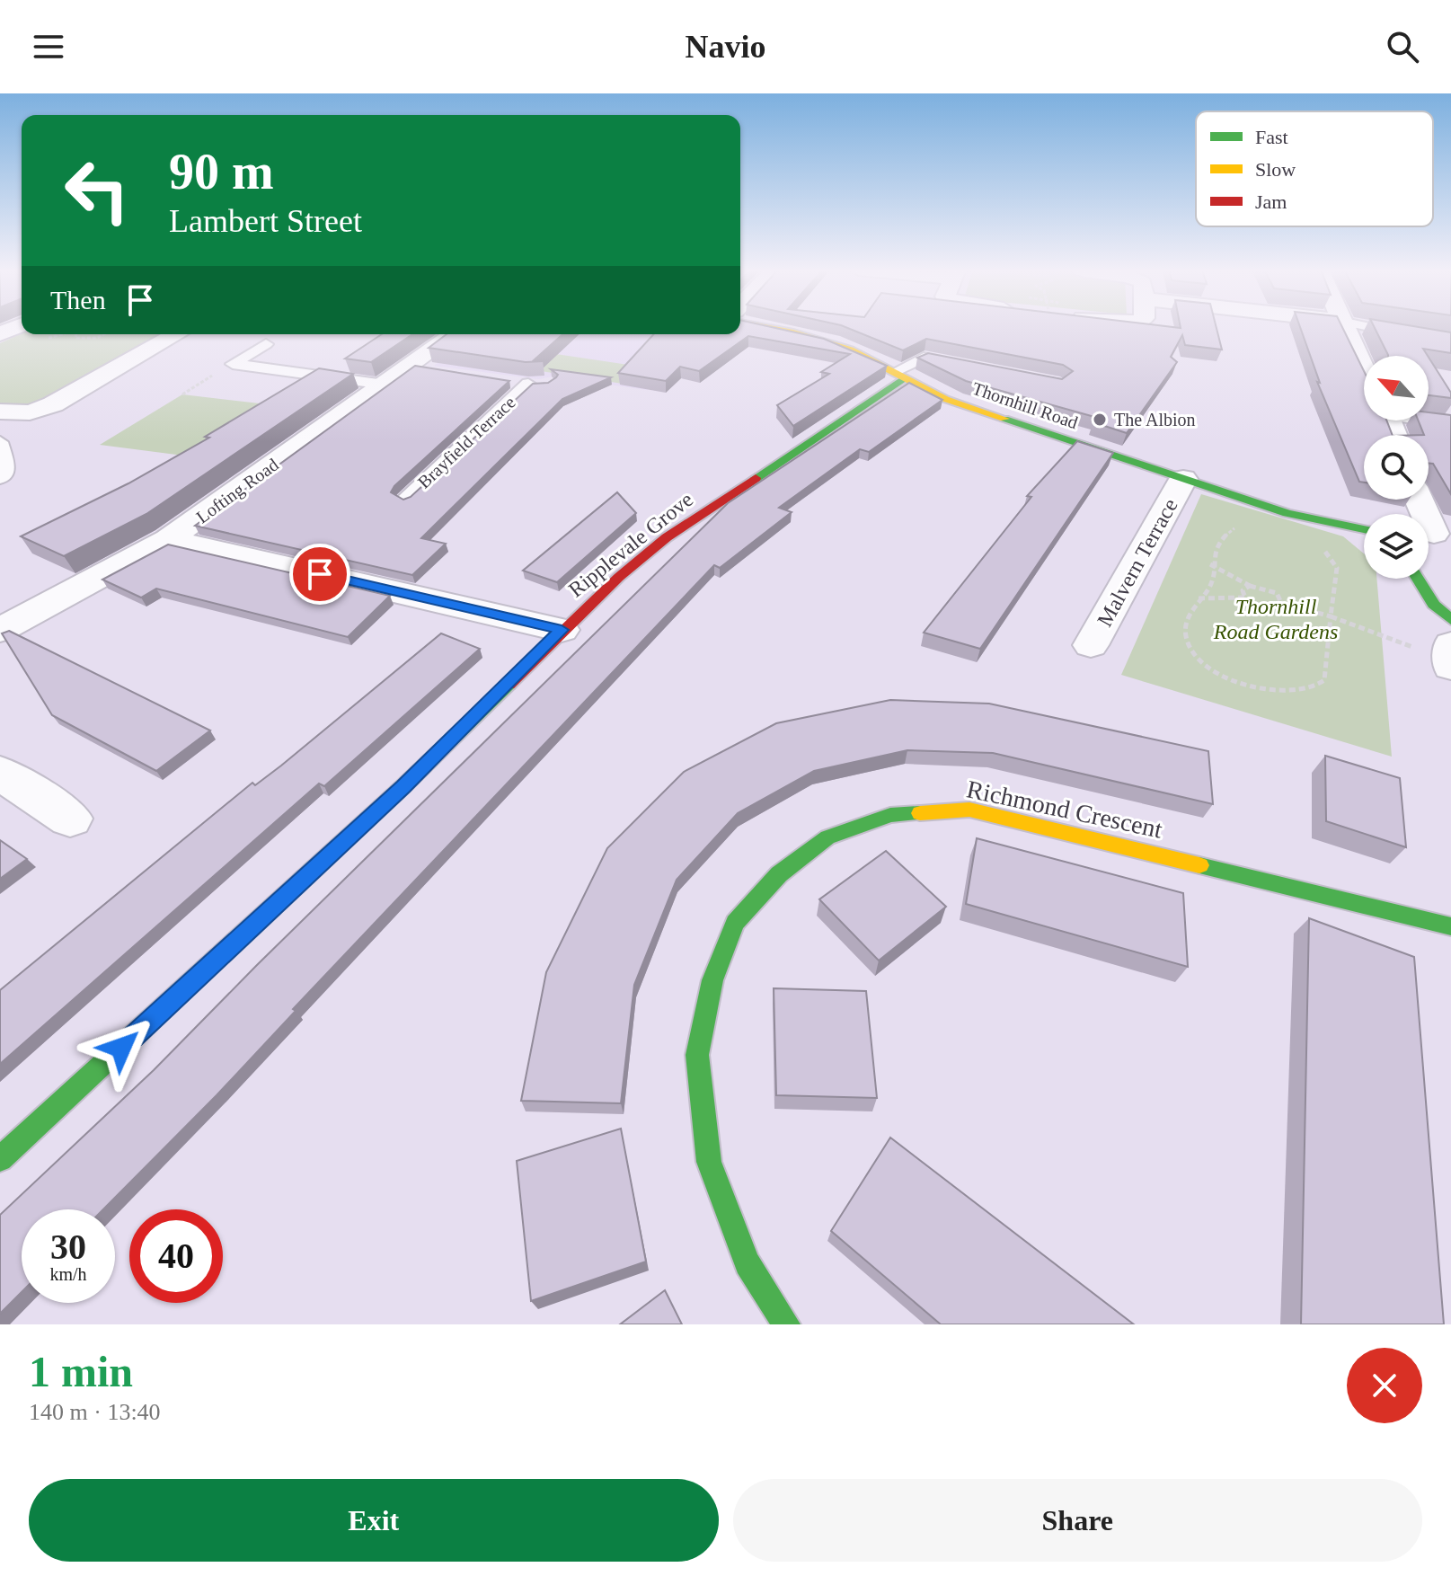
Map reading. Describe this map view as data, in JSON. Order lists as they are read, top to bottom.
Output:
{
  "streets": {
    "street": [
      "Thornhill Road",
      "Lofting Road",
      "Ripplevale Grove",
      "Malvern Terrace",
      "Richmond Crescent"
    ],
    "lane": ["Brayfield Terrace"]
  },
  "crossings": [
    ["Thornhill Road", "Ripplevale Grove"],
    ["Thornhill Road", "Malvern Terrace"]
  ],
  "parks": ["Thornhill Road Gardens"],
  "places": ["The Albion"],
  "legend": ["Fast", "Slow", "Jam"],
  "north": "top left",
  "page": {
    "header": "Navio",
    "turn": ["90 m", "Lambert Street"],
    "then": "Then",
    "speed": "30 km/h",
    "limit": "40",
    "heading": ["1 min", "140 m · 13:40"],
    "buttons": ["Exit", "Share"]
  }
}
